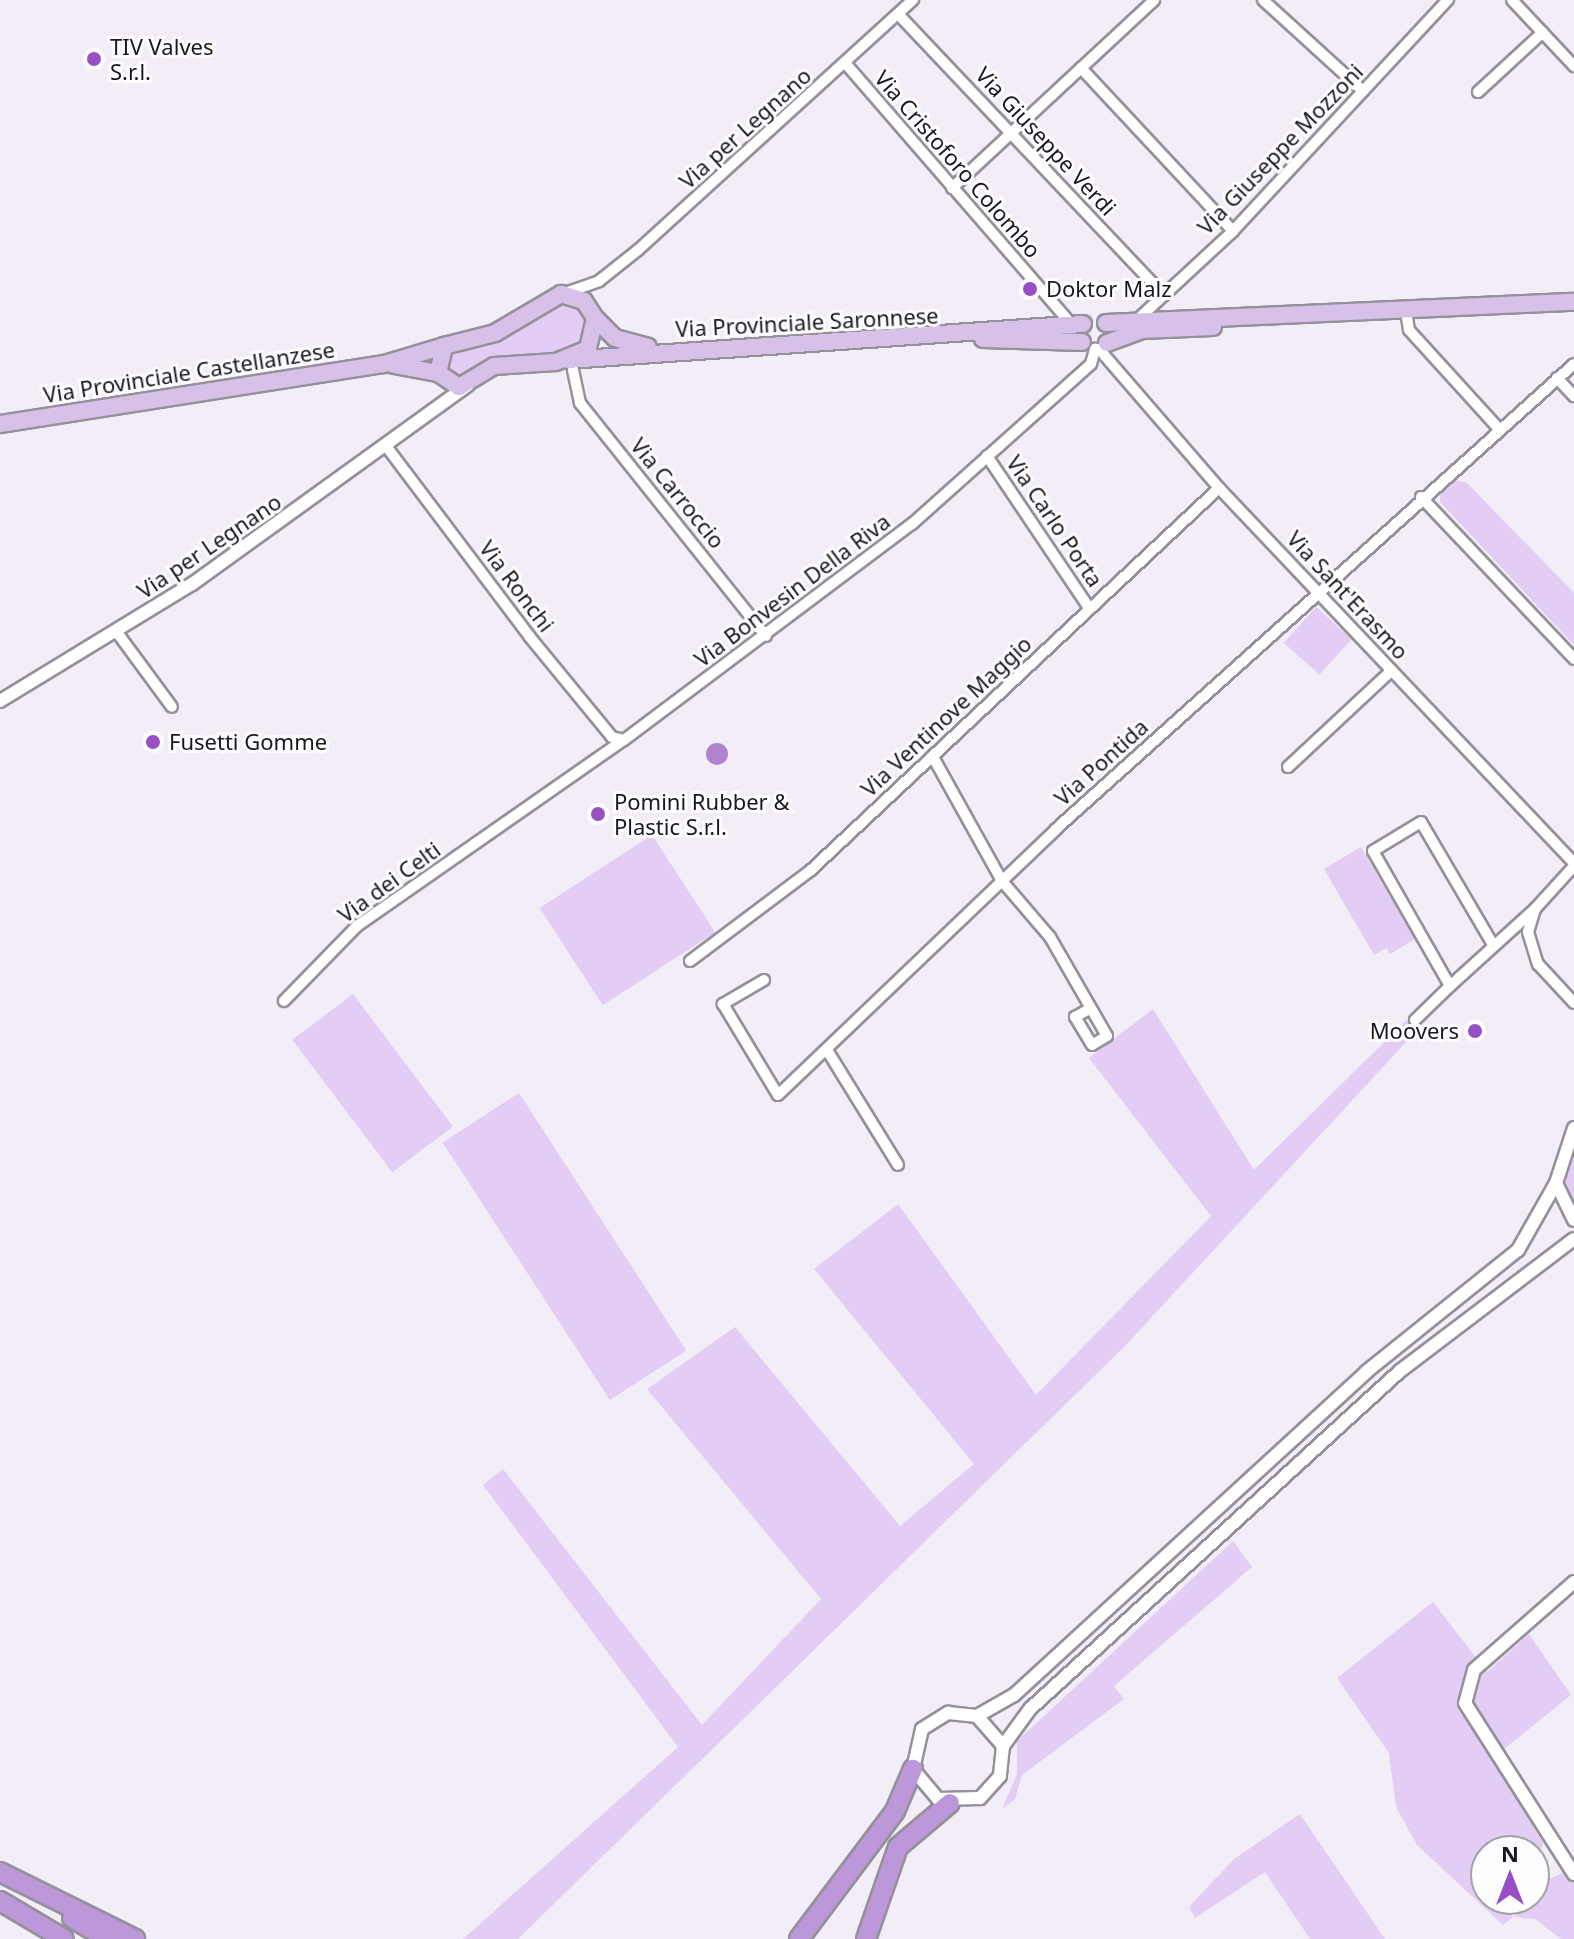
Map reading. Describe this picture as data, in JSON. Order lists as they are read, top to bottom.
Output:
{
  "streets": {
    "main road": ["Via Provinciale Saronnese", "Via Provinciale Castellanzese"],
    "street": [
      "Via per Legnano",
      "Via Giuseppe Verdi",
      "Via Giuseppe Mozzoni",
      "Via Cristoforo Colombo",
      "Via Carroccio",
      "Via Carlo Porta",
      "Via Ronchi",
      "Via Bonvesin Della Riva",
      "Via Sant'Erasmo",
      "Via Ventinove Maggio",
      "Via Pontida",
      "Via dei Celti"
    ]
  },
  "crossings": [
    ["Via per Legnano", "Via Giuseppe Verdi"],
    ["Via per Legnano", "Via Cristoforo Colombo"],
    ["Via per Legnano", "Via Provinciale Saronnese"],
    ["Via per Legnano", "Via Provinciale Castellanzese"],
    ["Via per Legnano", "Via Ronchi"],
    ["Via Giuseppe Verdi", "Via Giuseppe Mozzoni"],
    ["Via Giuseppe Mozzoni", "Via Provinciale Saronnese"],
    ["Via Cristoforo Colombo", "Via Provinciale Saronnese"],
    ["Via Provinciale Saronnese", "Via Provinciale Castellanzese"],
    ["Via Provinciale Saronnese", "Via Carroccio"],
    ["Via Provinciale Saronnese", "Via Bonvesin Della Riva"],
    ["Via Provinciale Saronnese", "Via Sant'Erasmo"],
    ["Via Carroccio", "Via Bonvesin Della Riva"],
    ["Via Carlo Porta", "Via Bonvesin Della Riva"],
    ["Via Carlo Porta", "Via Ventinove Maggio"],
    ["Via Ronchi", "Via Bonvesin Della Riva"],
    ["Via Bonvesin Della Riva", "Via Sant'Erasmo"],
    ["Via Bonvesin Della Riva", "Via dei Celti"],
    ["Via Sant'Erasmo", "Via Ventinove Maggio"],
    ["Via Sant'Erasmo", "Via Pontida"]
  ],
  "places": [
    "TIV Valves S.r.l.",
    "Doktor Malz",
    "Fusetti Gomme",
    "Pomini Rubber & Plastic S.r.l.",
    "Moovers"
  ],
  "north": "top"
}
